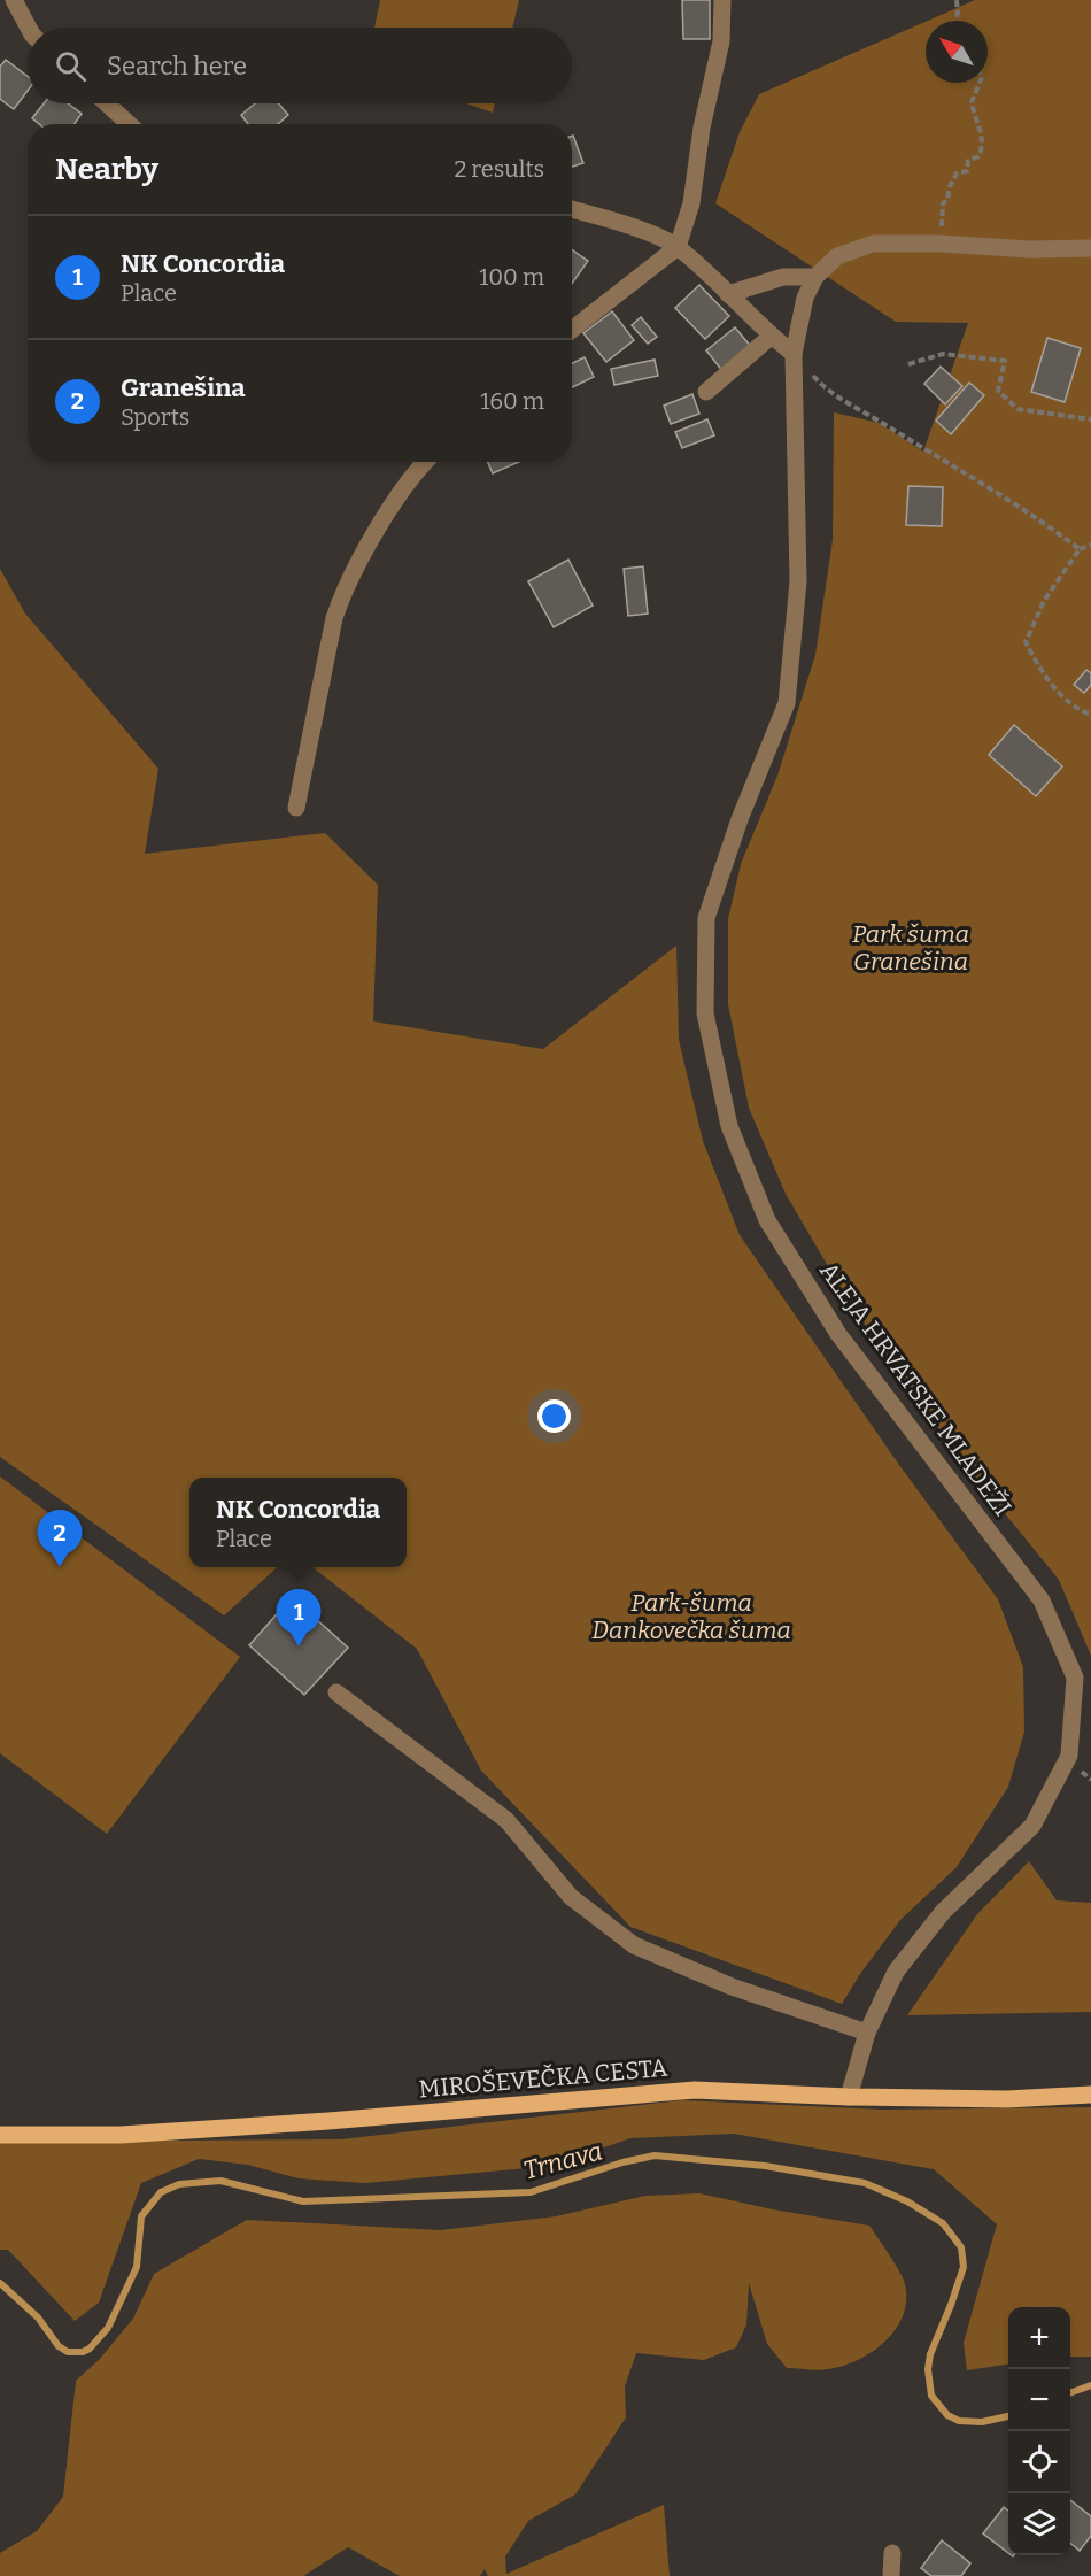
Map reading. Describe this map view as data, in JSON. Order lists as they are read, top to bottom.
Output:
{
  "streets": {
    "main road": ["MIROŠEVEČKA CESTA"],
    "street": ["ALEJA HRVATSKE MLADEŽI"]
  },
  "crossings": [
    ["ALEJA HRVATSKE MLADEŽI", "MIROŠEVEČKA CESTA"]
  ],
  "water": ["Trnava"],
  "parks": ["Park šuma Granešina", "Park-šuma Dankovečka šuma"],
  "north": "top left",
  "page": {
    "search": "Search here",
    "heading": ["Nearby", "2 results"],
    "list": [
      {
        "mark": "1",
        "name": "NK Concordia",
        "note": "Place",
        "value": "100 m"
      },
      {
        "mark": "2",
        "name": "Granešina",
        "note": "Sports",
        "value": "160 m"
      }
    ],
    "popup": ["NK Concordia", "Place"],
    "pins": ["2", "1"],
    "map_buttons": ["+", "−"]
  }
}
